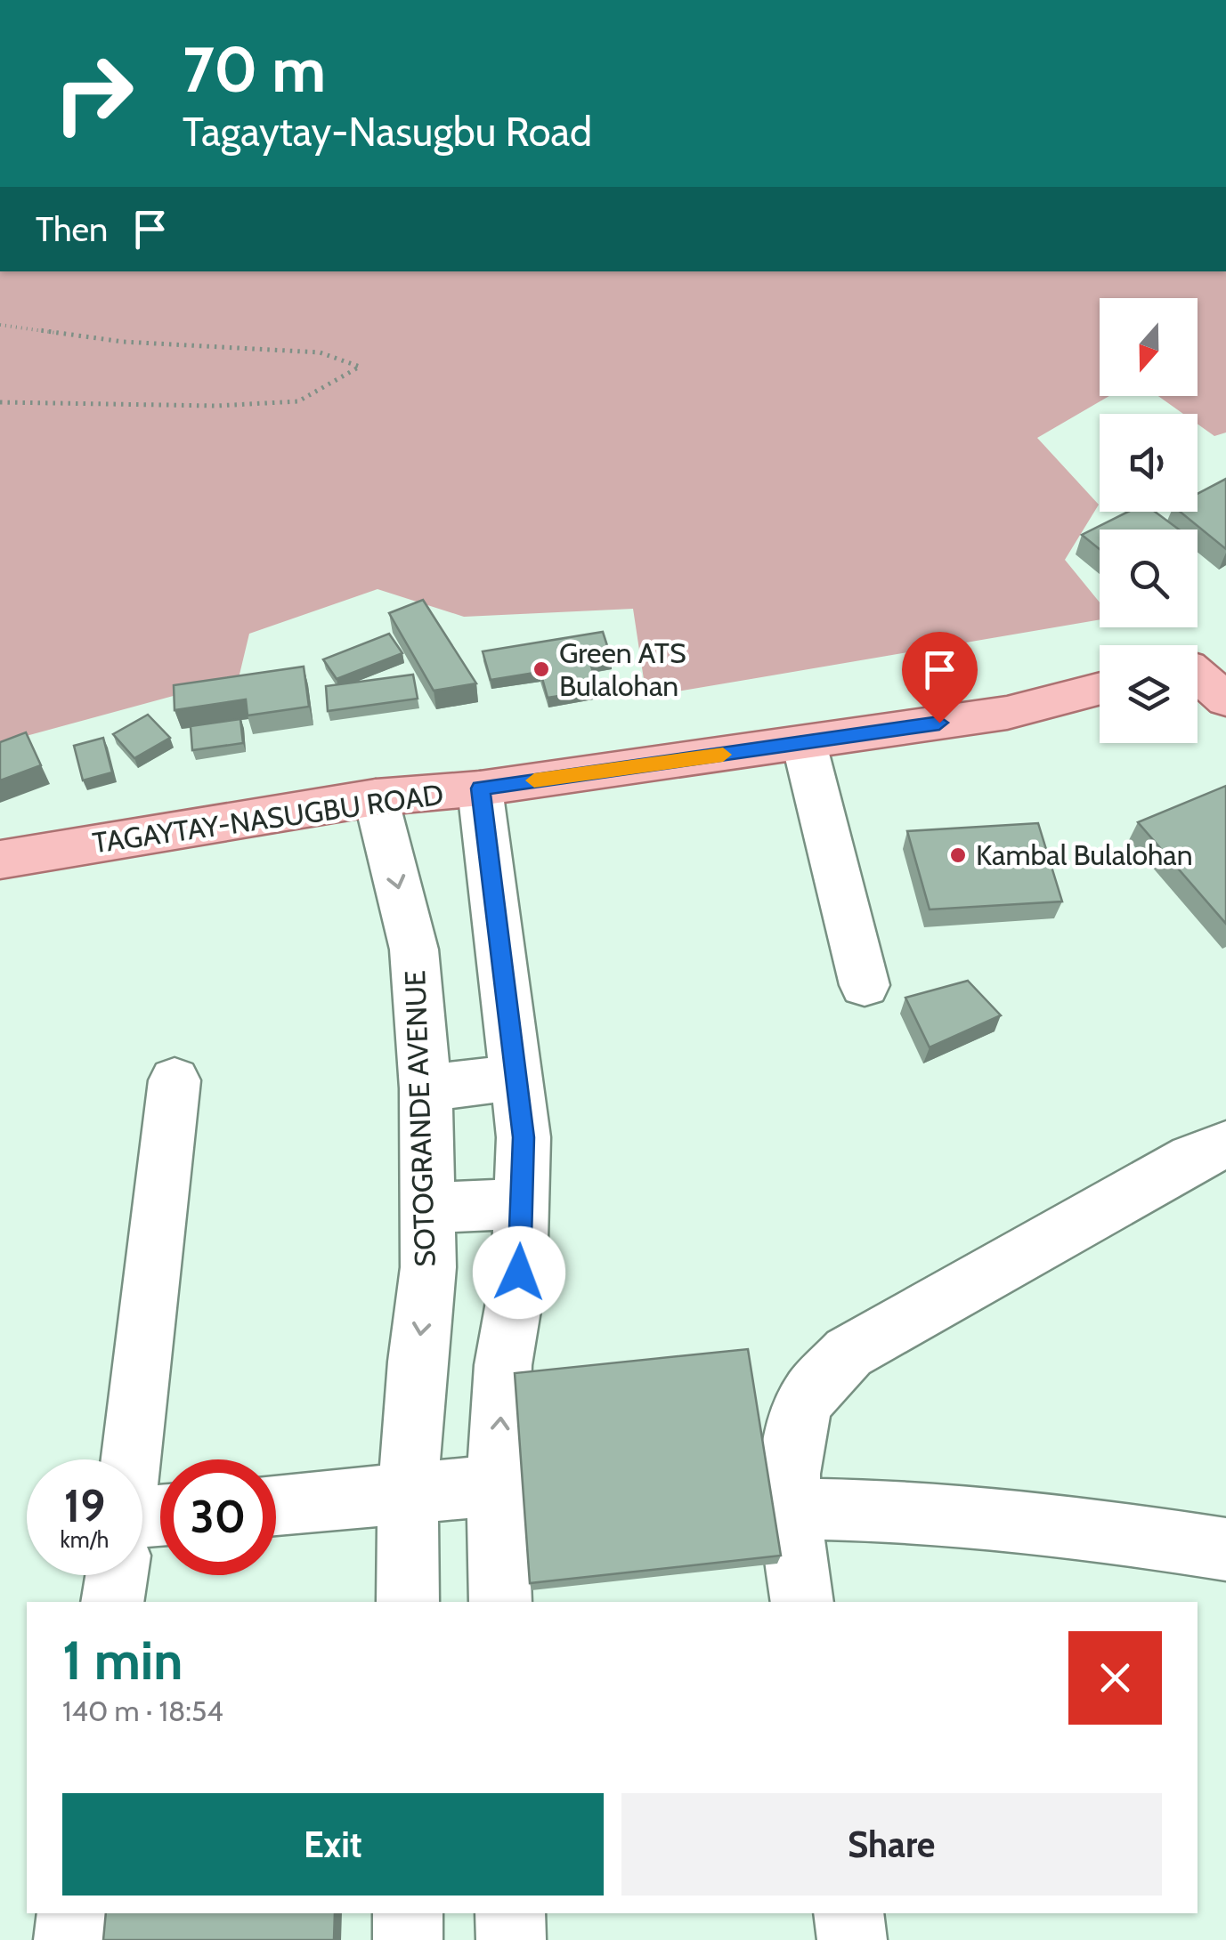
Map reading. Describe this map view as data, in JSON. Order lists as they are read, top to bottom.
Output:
{
  "streets": {
    "main road": ["TAGAYTAY-NASUGBU ROAD"],
    "street": ["SOTOGRANDE AVENUE"]
  },
  "crossings": [
    ["TAGAYTAY-NASUGBU ROAD", "SOTOGRANDE AVENUE"]
  ],
  "places": ["Green ATS Bulalohan", "Kambal Bulalohan"],
  "north": "bottom",
  "page": {
    "turn": ["70 m", "Tagaytay-Nasugbu Road"],
    "then": "Then",
    "speed": "19 km/h",
    "limit": "30",
    "heading": ["1 min", "140 m · 18:54"],
    "buttons": ["Exit", "Share"]
  }
}
